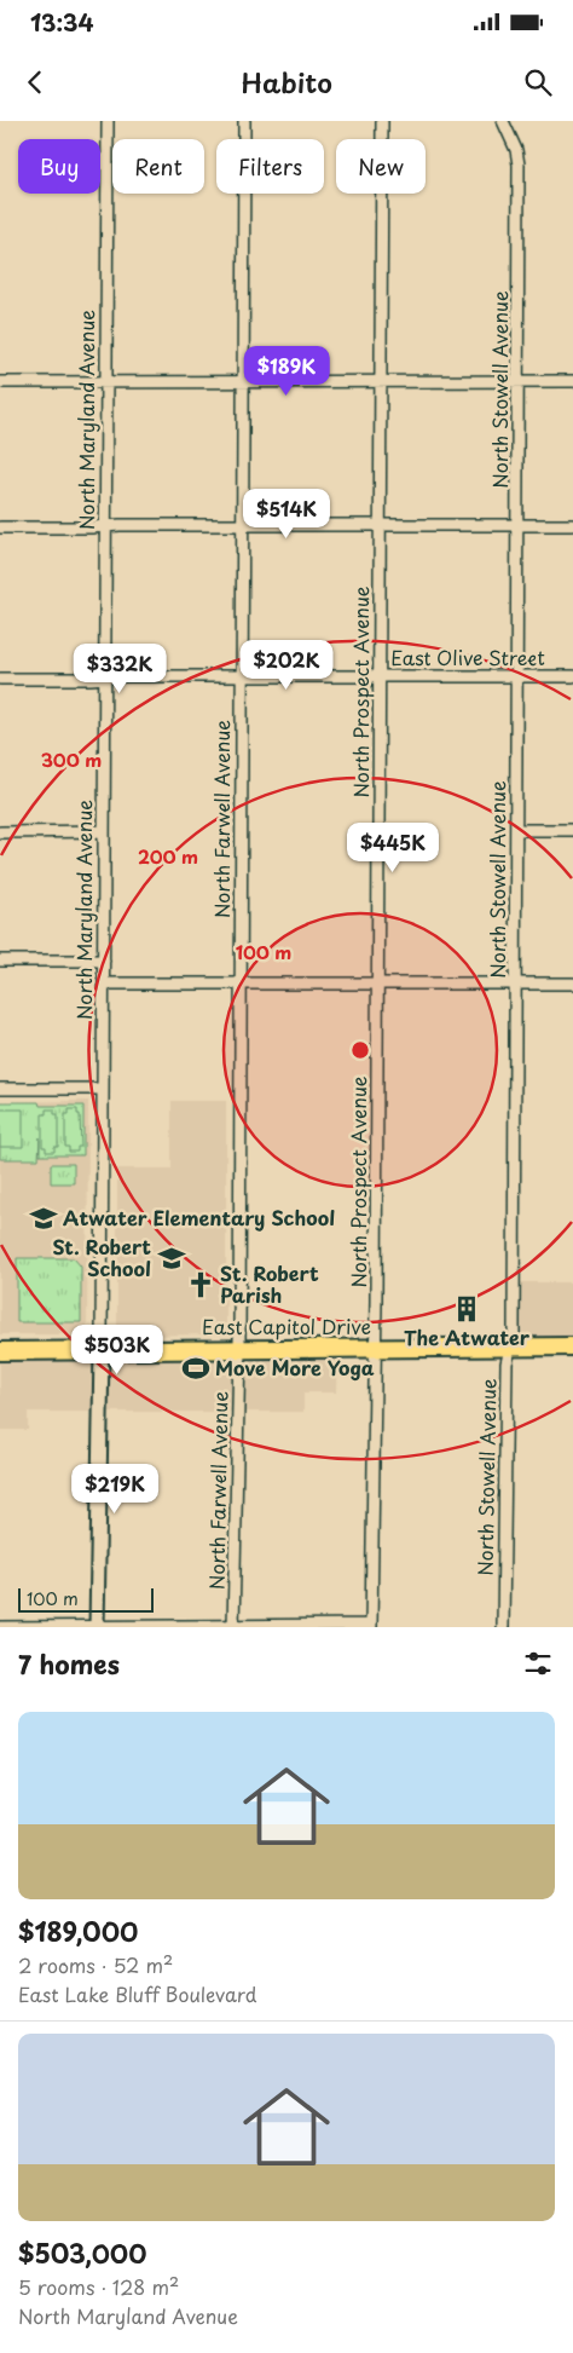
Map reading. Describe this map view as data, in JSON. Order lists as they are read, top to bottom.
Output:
{
  "streets": {
    "main road": ["East Capitol Drive"],
    "street": [
      "North Stowell Avenue",
      "North Maryland Avenue",
      "East Olive Street",
      "North Prospect Avenue",
      "North Farwell Avenue"
    ]
  },
  "crossings": [
    ["North Stowell Avenue", "East Olive Street"],
    ["North Stowell Avenue", "East Capitol Drive"],
    ["North Maryland Avenue", "East Olive Street"],
    ["North Maryland Avenue", "East Capitol Drive"],
    ["East Olive Street", "North Prospect Avenue"],
    ["East Olive Street", "North Farwell Avenue"],
    ["North Prospect Avenue", "East Capitol Drive"],
    ["North Farwell Avenue", "East Capitol Drive"]
  ],
  "places": {
    "school or university": ["Atwater Elementary School", "St. Robert School"],
    "church": ["St. Robert Parish"],
    "building": ["The Atwater"],
    "sports": ["Move More Yoga"]
  },
  "scale_bar": "100 m",
  "page": {
    "status": "13:34",
    "header": "Habito",
    "chip": [
      "Buy",
      "Rent",
      "Filters",
      "New"
    ],
    "price": [
      "$189K",
      "$514K",
      "$202K",
      "$332K",
      "$445K",
      "$503K",
      "$219K"
    ],
    "scale": "100 m",
    "heading": "7 homes",
    "list": [
      {
        "name": "$189,000",
        "note": "2 rooms · 52 m² · East Lake Bluff Boulevard"
      },
      {
        "name": "$503,000",
        "note": "5 rooms · 128 m² · North Maryland Avenue"
      }
    ]
  },
  "rings": ["300 m", "200 m", "100 m"]
}
